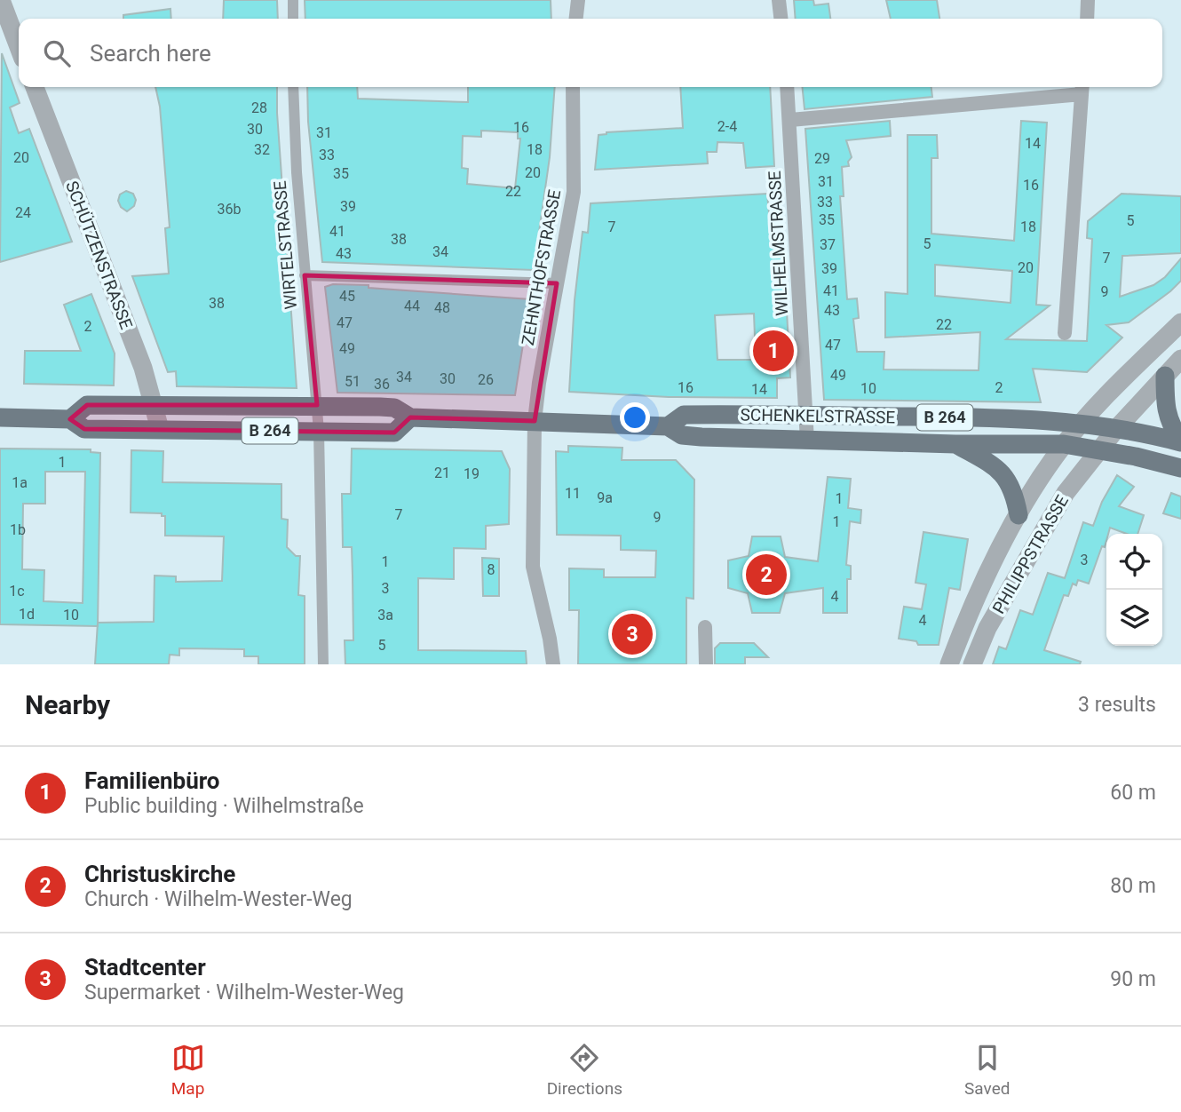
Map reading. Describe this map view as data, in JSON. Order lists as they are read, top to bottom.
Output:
{
  "streets": {
    "main road": ["SCHENKELSTRASSE", "B 264"],
    "street": [
      "WILHELMSTRASSE",
      "WIRTELSTRASSE",
      "SCHÜTZENSTRASSE",
      "ZEHNTHOFSTRASSE",
      "PHILIPPSTRASSE"
    ]
  },
  "crossings": [
    ["WILHELMSTRASSE", "SCHENKELSTRASSE"],
    ["WIRTELSTRASSE", "SCHENKELSTRASSE"],
    ["WIRTELSTRASSE", "B 264"],
    ["SCHÜTZENSTRASSE", "B 264"],
    ["ZEHNTHOFSTRASSE", "SCHENKELSTRASSE"],
    ["SCHENKELSTRASSE", "B 264"],
    ["SCHENKELSTRASSE", "PHILIPPSTRASSE"],
    ["B 264", "PHILIPPSTRASSE"]
  ],
  "house_numbers": [
    "28",
    "2-4",
    "16",
    "30",
    "31",
    "14",
    "32",
    "18",
    "33",
    "20",
    "29",
    "20",
    "35",
    "31",
    "16",
    "22",
    "33",
    "39",
    "36b",
    "24",
    "35",
    "5",
    "7",
    "18",
    "41",
    "38",
    "5",
    "37",
    "34",
    "43",
    "7",
    "20",
    "39",
    "41",
    "9",
    "45",
    "38",
    "44",
    "48",
    "43",
    "47",
    "22",
    "2",
    "47",
    "49",
    "49",
    "34",
    "30",
    "26",
    "51",
    "36",
    "16",
    "2",
    "10",
    "14",
    "1",
    "21",
    "19",
    "1a",
    "11",
    "9a",
    "1",
    "7",
    "9",
    "1",
    "1b",
    "3",
    "1",
    "8",
    "3",
    "1c",
    "4",
    "1d",
    "10",
    "3a",
    "4",
    "5"
  ],
  "page": {
    "search": "Search here",
    "pins": ["1", "2", "3"],
    "heading": ["Nearby", "3 results"],
    "list": [
      {
        "mark": "1",
        "name": "Familienbüro",
        "note": "Public building · Wilhelmstraße",
        "value": "60 m"
      },
      {
        "mark": "2",
        "name": "Christuskirche",
        "note": "Church · Wilhelm-Wester-Weg",
        "value": "80 m"
      },
      {
        "mark": "3",
        "name": "Stadtcenter",
        "note": "Supermarket · Wilhelm-Wester-Weg",
        "value": "90 m"
      }
    ],
    "nav": ["Map", "Directions", "Saved"]
  }
}
